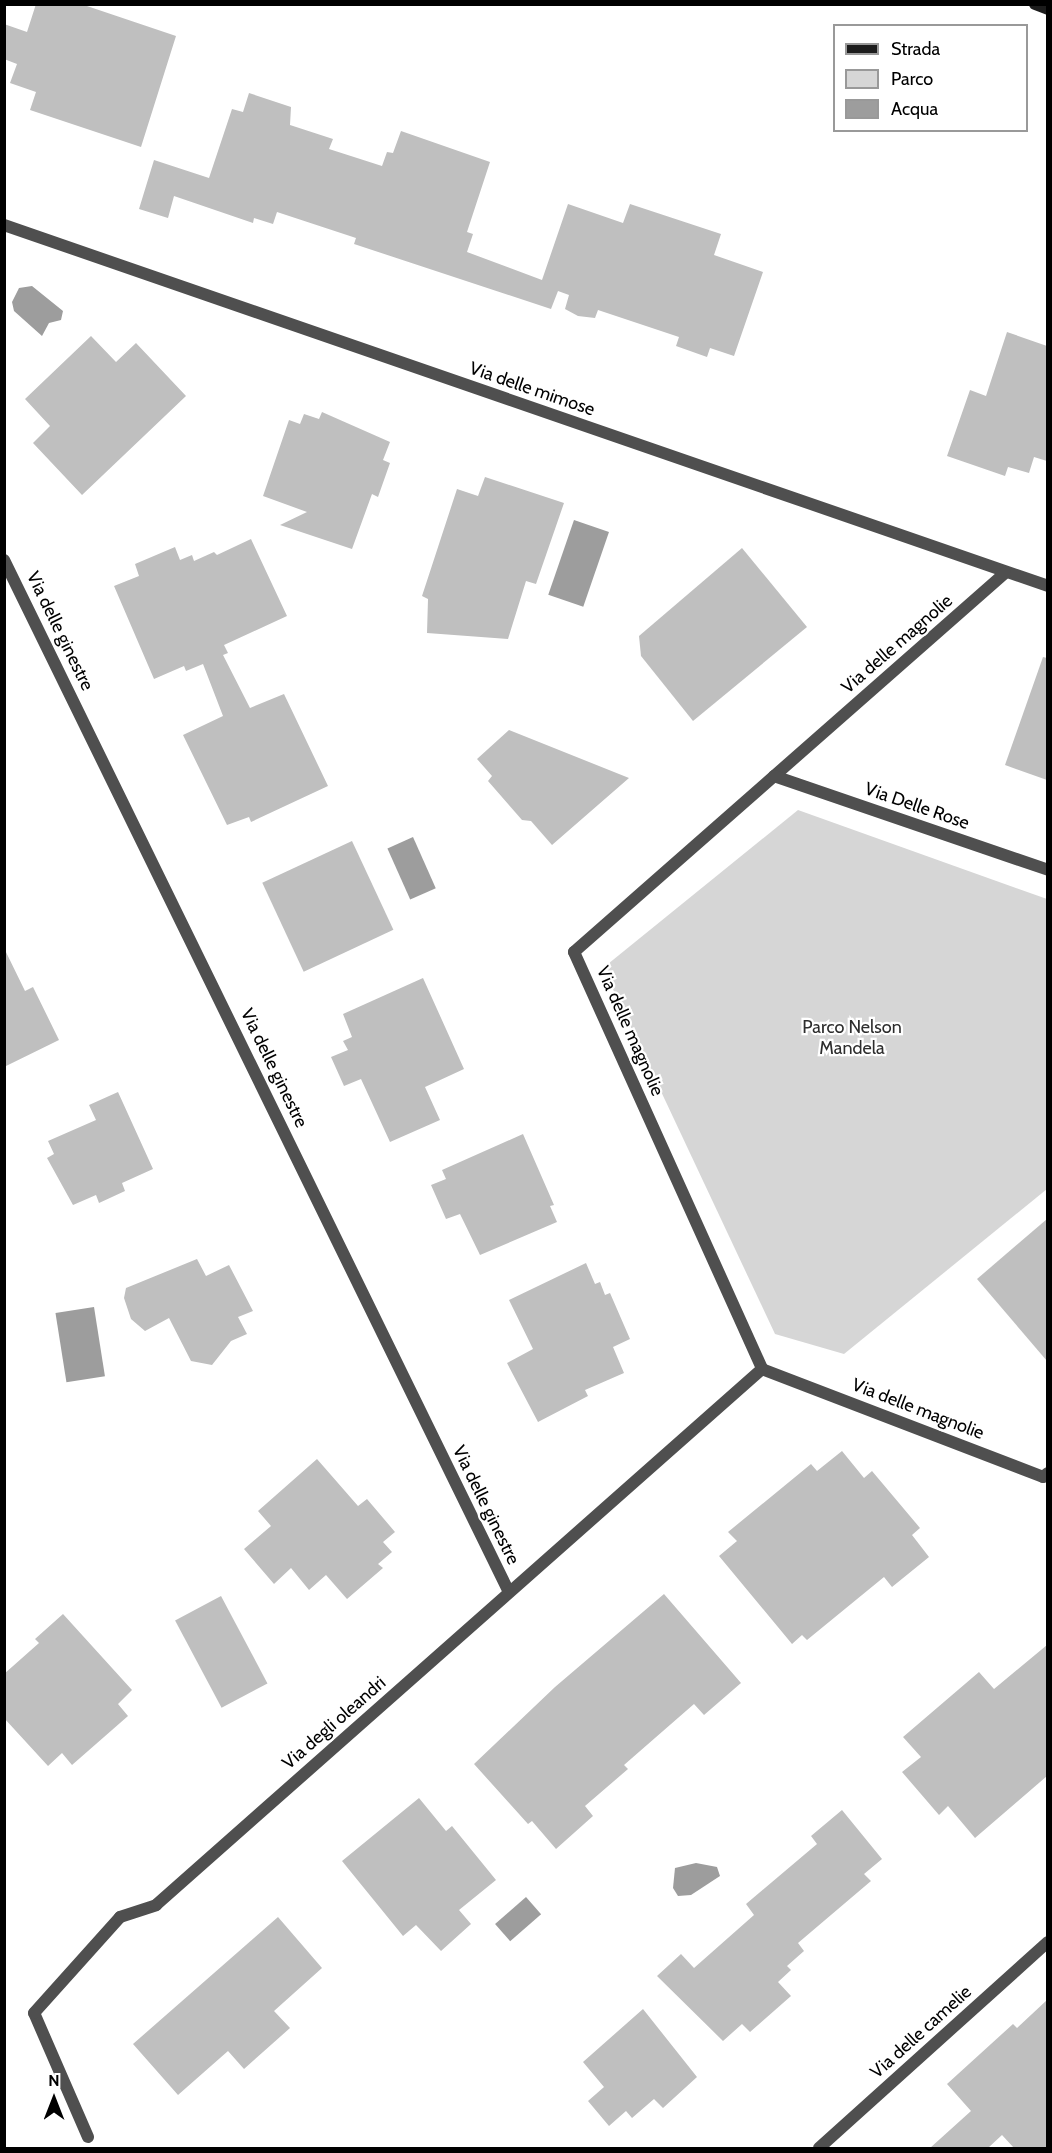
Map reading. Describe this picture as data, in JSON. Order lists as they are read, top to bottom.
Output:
{
  "streets": {
    "street": [
      "Via delle mimose",
      "Via delle ginestre",
      "Via delle magnolie",
      "Via Delle Rose",
      "Via degli oleandri",
      "Via delle camelie"
    ]
  },
  "crossings": [
    ["Via delle mimose", "Via delle magnolie"],
    ["Via delle ginestre", "Via degli oleandri"],
    ["Via delle magnolie", "Via Delle Rose"],
    ["Via delle magnolie", "Via degli oleandri"]
  ],
  "parks": ["Parco Nelson Mandela"],
  "legend": ["Strada", "Parco", "Acqua"],
  "north": "top"
}
